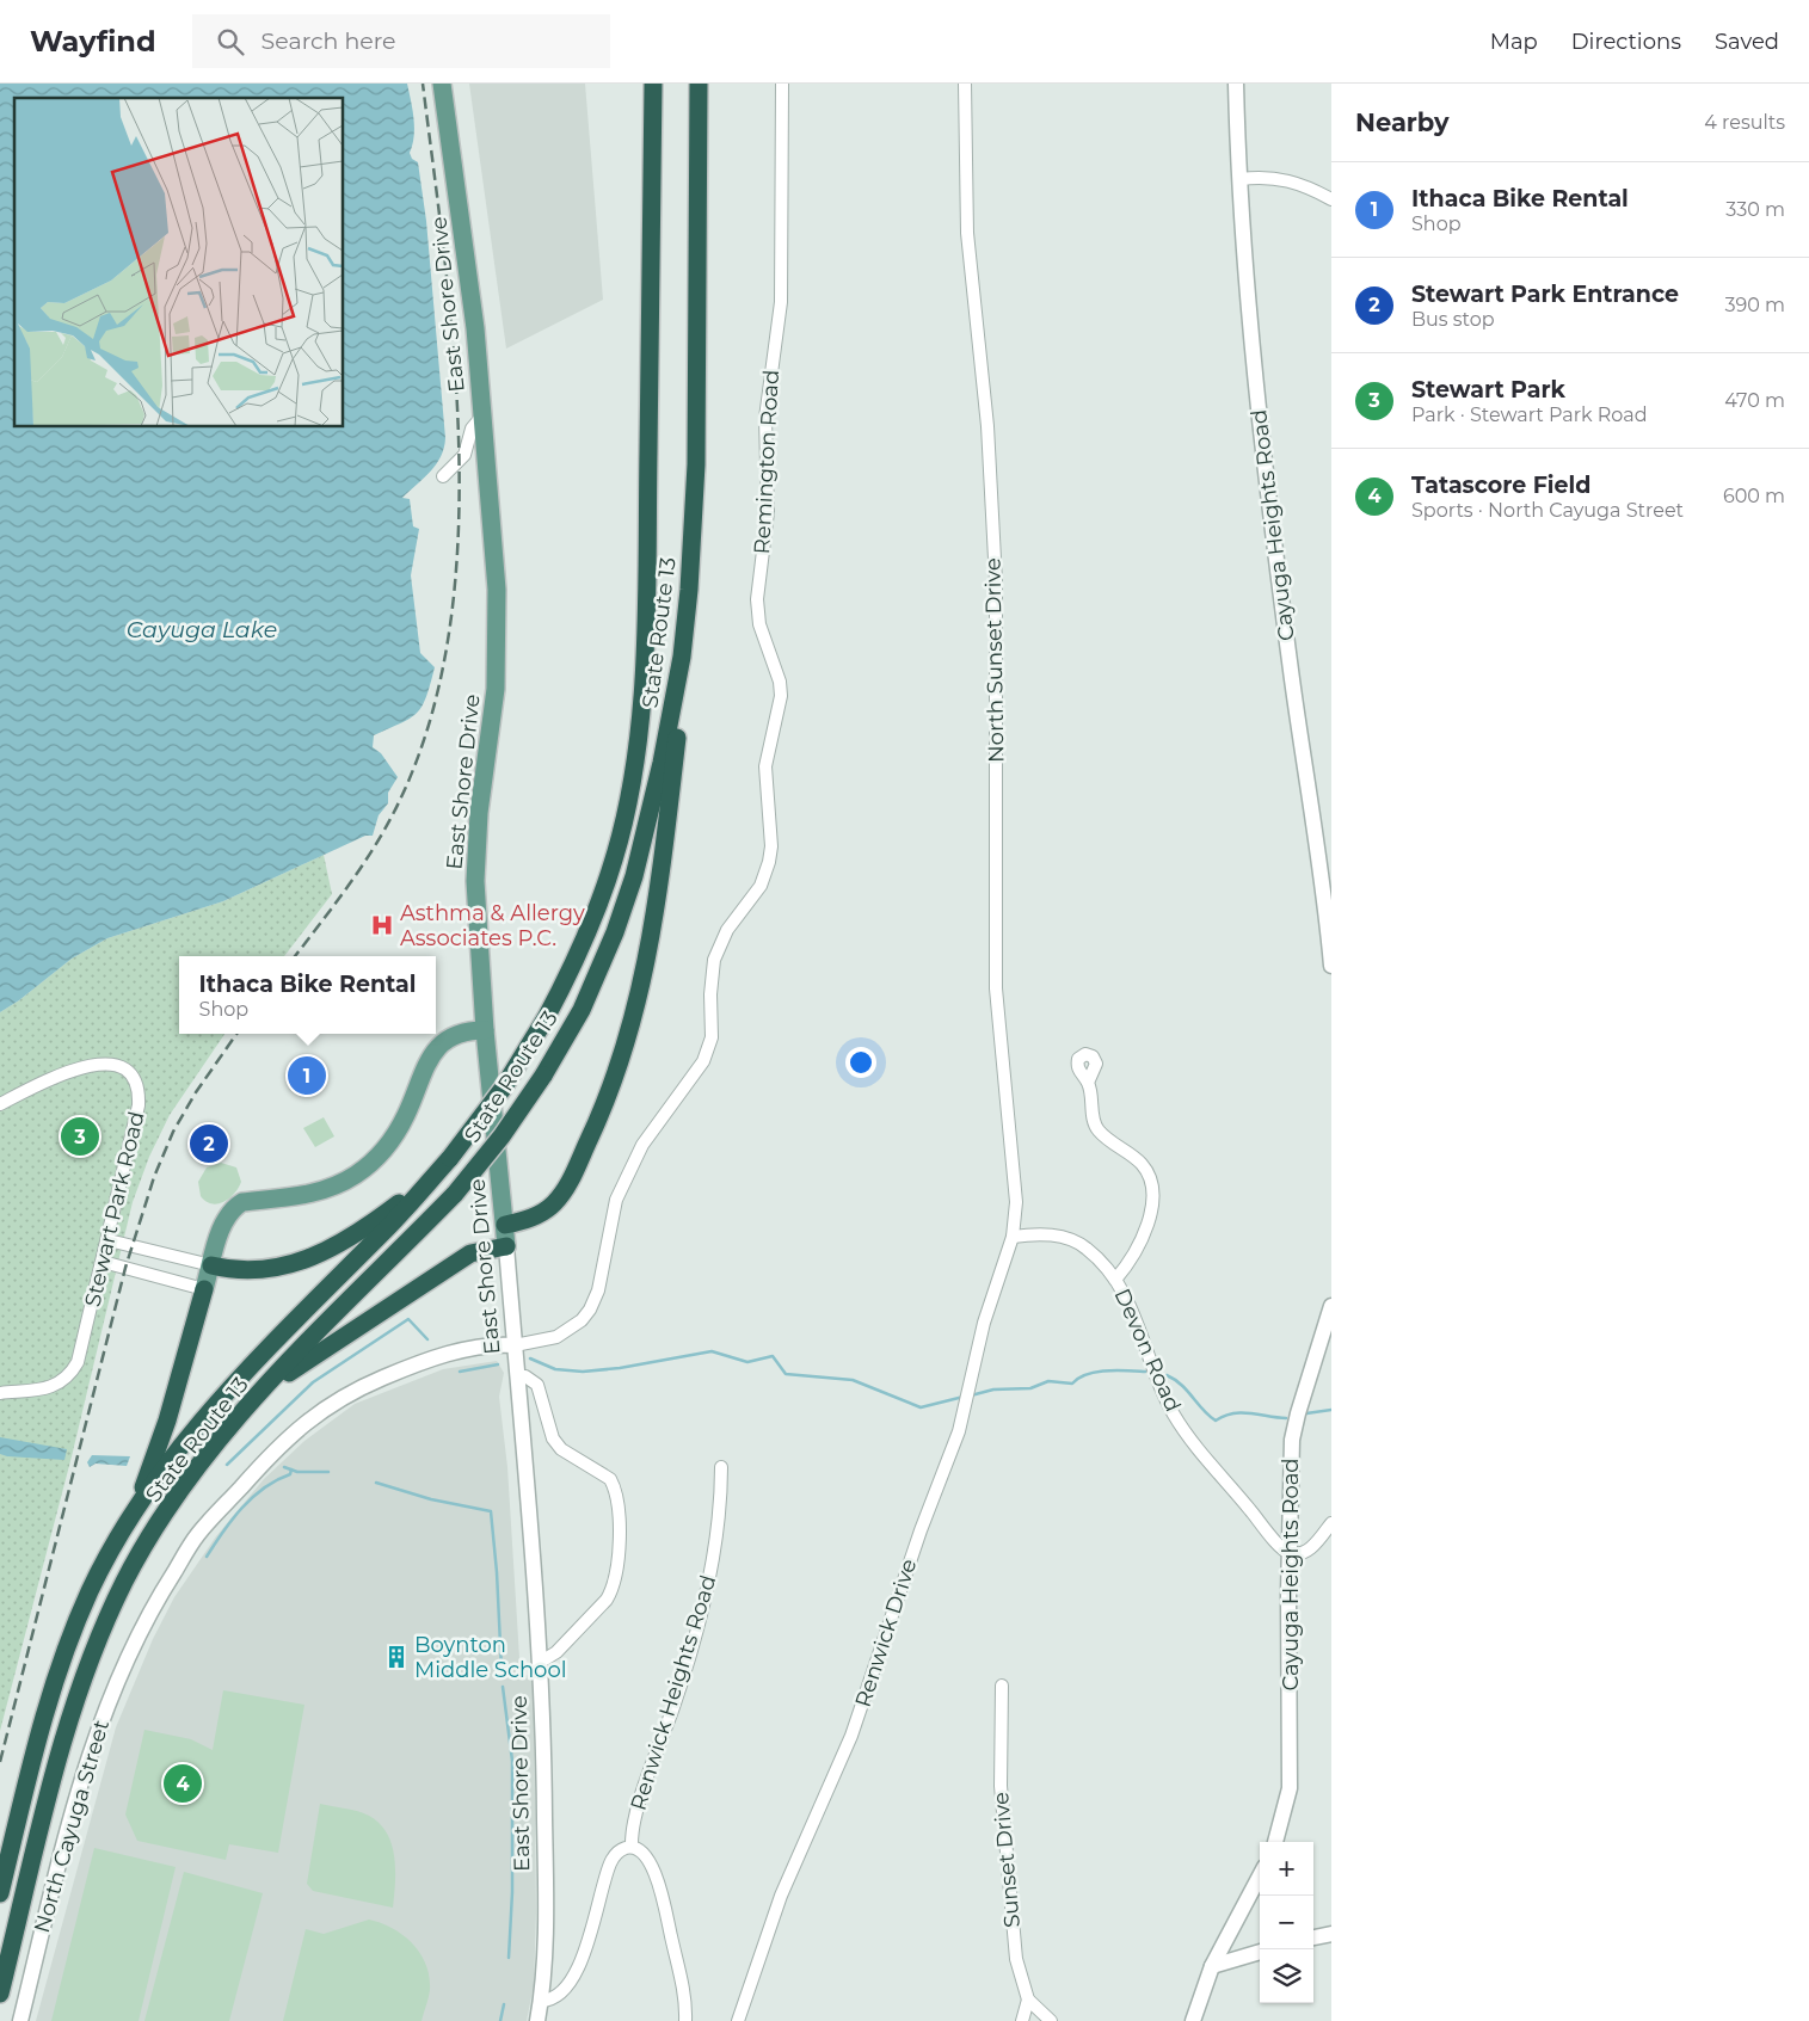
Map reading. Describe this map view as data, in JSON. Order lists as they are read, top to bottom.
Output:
{
  "streets": {
    "highway": ["State Route 13"],
    "main road": ["East Shore Drive"],
    "street": [
      "Remington Road",
      "Cayuga Heights Road",
      "North Sunset Drive",
      "Stewart Park Road",
      "Devon Road",
      "Renwick Drive",
      "Renwick Heights Road",
      "North Cayuga Street",
      "Sunset Drive"
    ]
  },
  "crossings": [
    ["East Shore Drive", "Remington Road"],
    ["East Shore Drive", "North Cayuga Street"],
    ["Remington Road", "North Cayuga Street"],
    ["Cayuga Heights Road", "Devon Road"],
    ["North Sunset Drive", "Devon Road"],
    ["North Sunset Drive", "Renwick Drive"],
    ["Devon Road", "Renwick Drive"]
  ],
  "water": ["Cayuga Lake"],
  "places": {
    "hospital": ["Asthma & Allergy Associates P.C."],
    "building": ["Boynton Middle School"]
  },
  "page": {
    "header": "Wayfind",
    "search": "Search here",
    "nav": ["Map", "Directions", "Saved"],
    "heading": ["Nearby", "4 results"],
    "list": [
      {
        "mark": "1",
        "name": "Ithaca Bike Rental",
        "note": "Shop",
        "value": "330 m"
      },
      {
        "mark": "2",
        "name": "Stewart Park Entrance",
        "note": "Bus stop",
        "value": "390 m"
      },
      {
        "mark": "3",
        "name": "Stewart Park",
        "note": "Park · Stewart Park Road",
        "value": "470 m"
      },
      {
        "mark": "4",
        "name": "Tatascore Field",
        "note": "Sports · North Cayuga Street",
        "value": "600 m"
      }
    ],
    "popup": ["Ithaca Bike Rental", "Shop"],
    "pins": [
      "1",
      "3",
      "2",
      "4"
    ],
    "map_buttons": ["+", "−"]
  }
}
